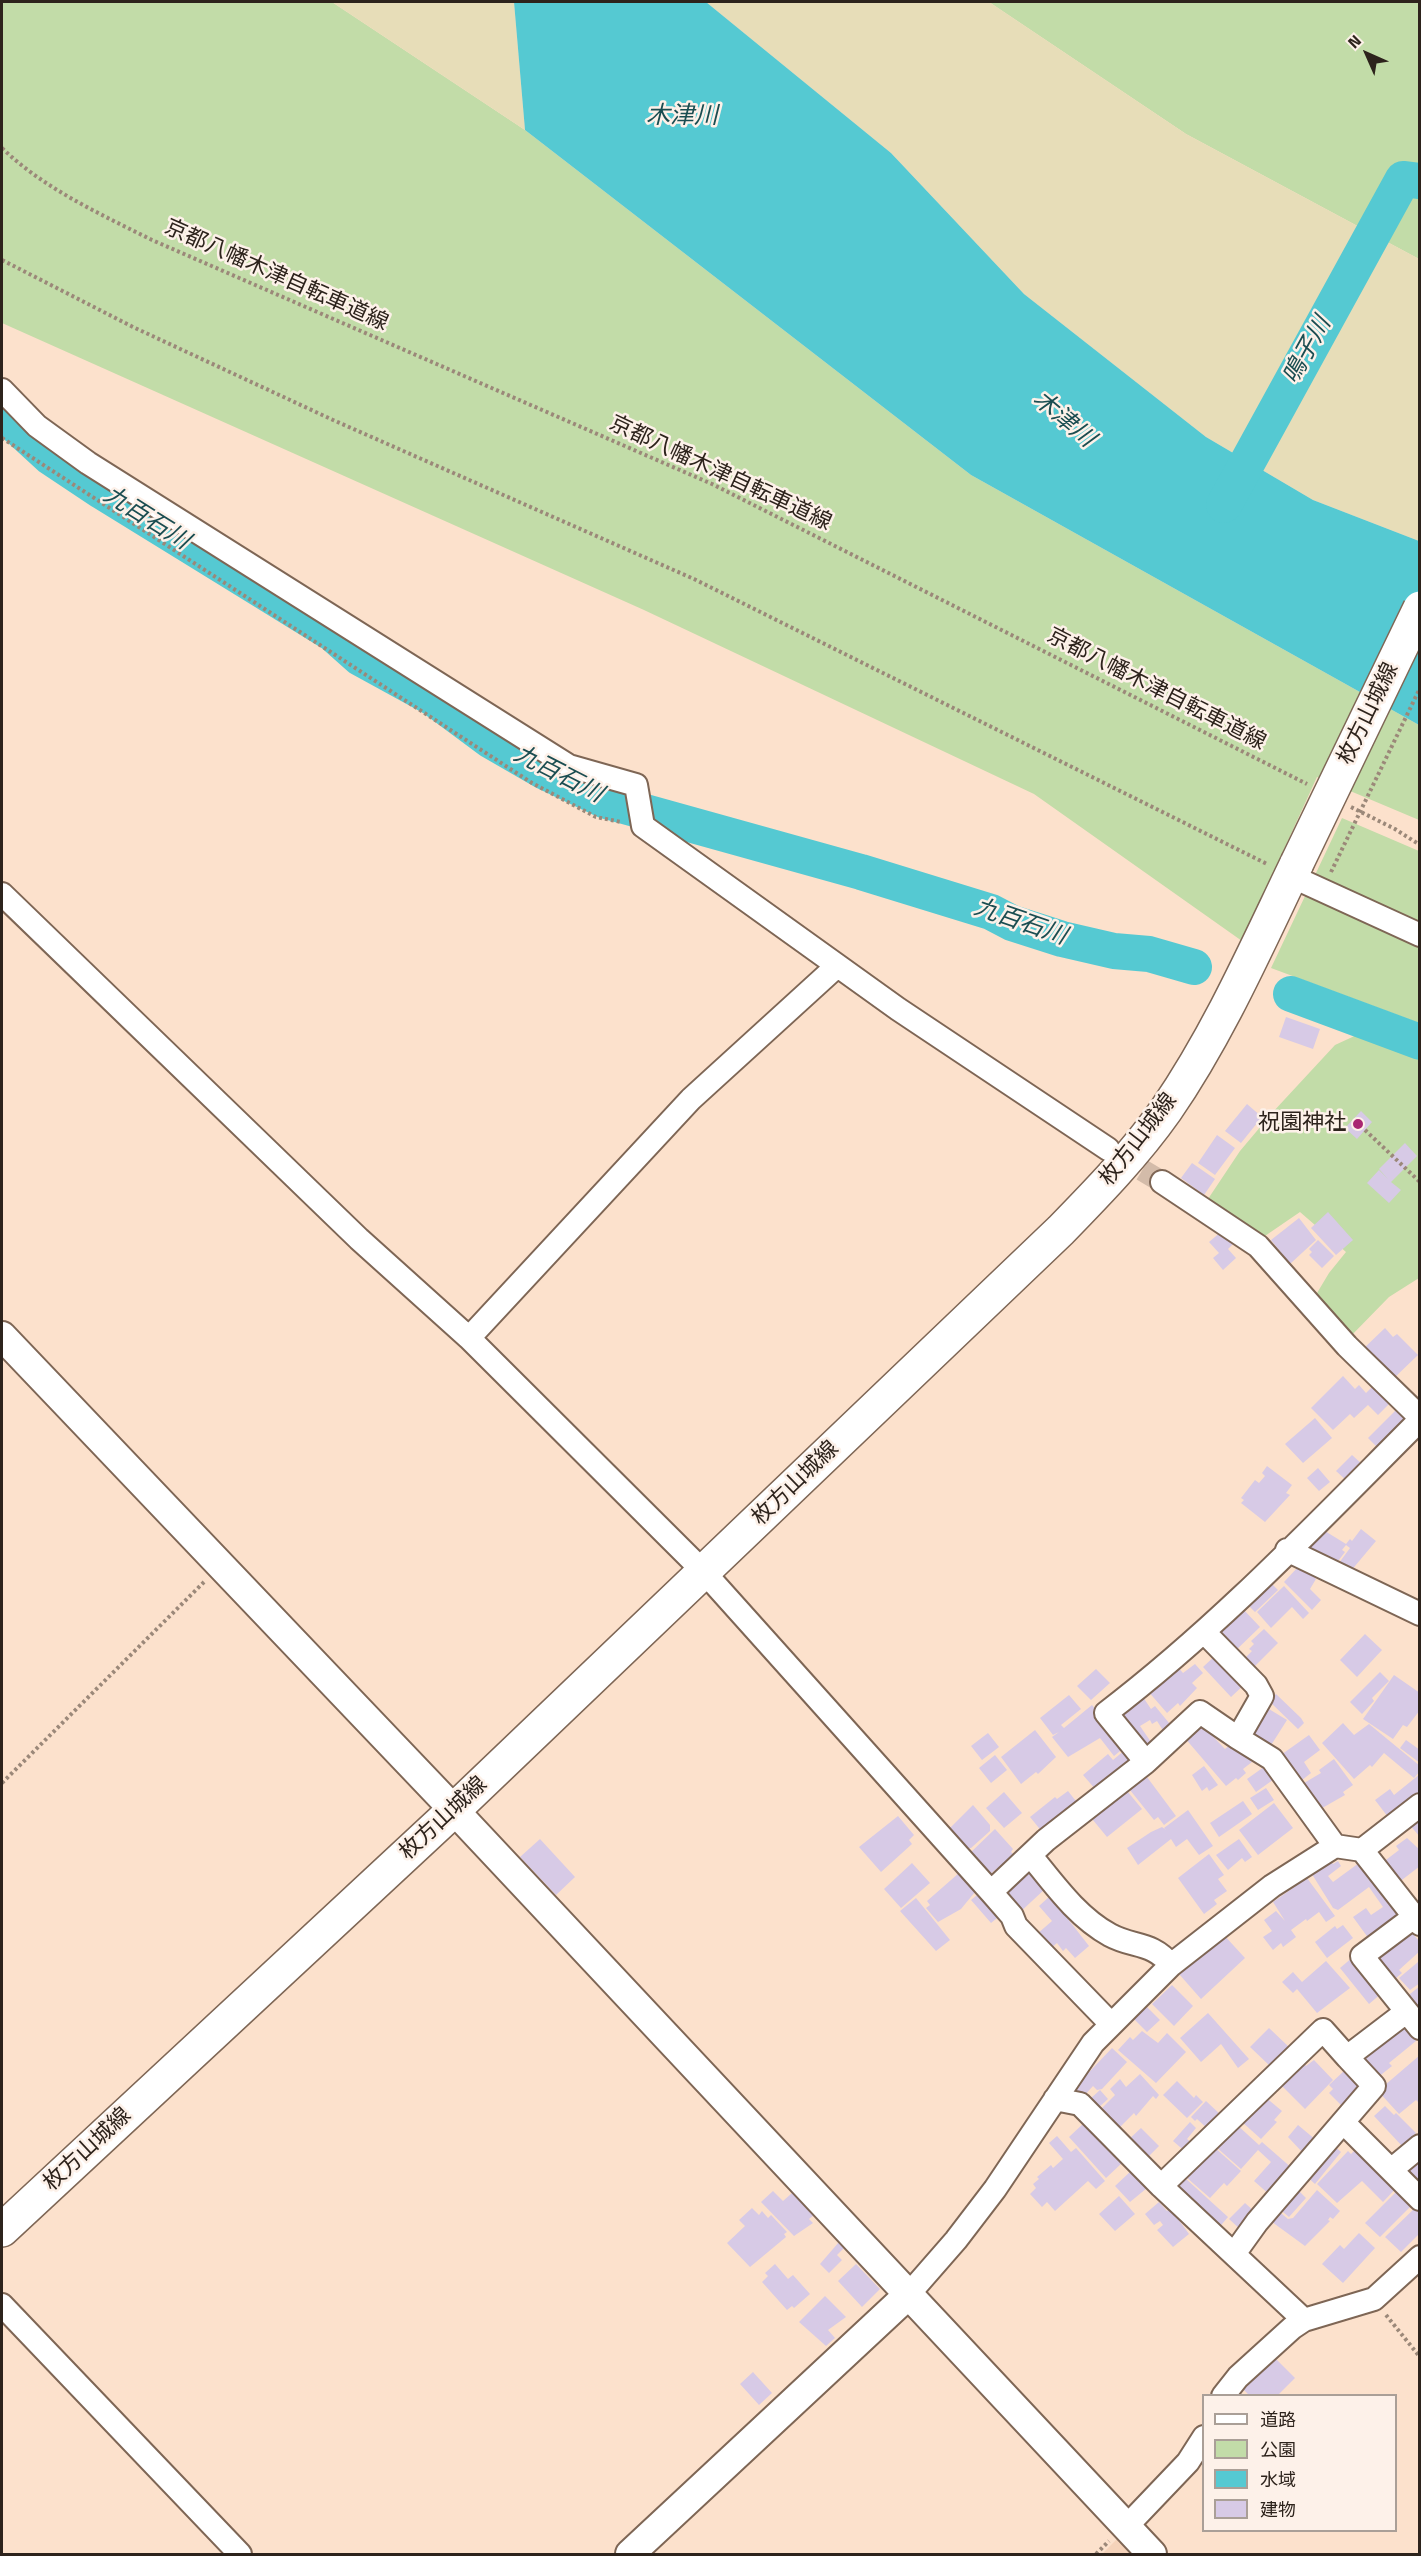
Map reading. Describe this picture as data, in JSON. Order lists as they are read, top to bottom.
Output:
{
  "streets": {
    "main road": ["枚方山城線"],
    "path": ["京都八幡木津自転車道線"]
  },
  "water": ["木津川", "鳴子川", "九百石川"],
  "places": ["祝園神社"],
  "legend": [
    "道路",
    "公園",
    "水域",
    "建物"
  ],
  "north": "top left"
}
